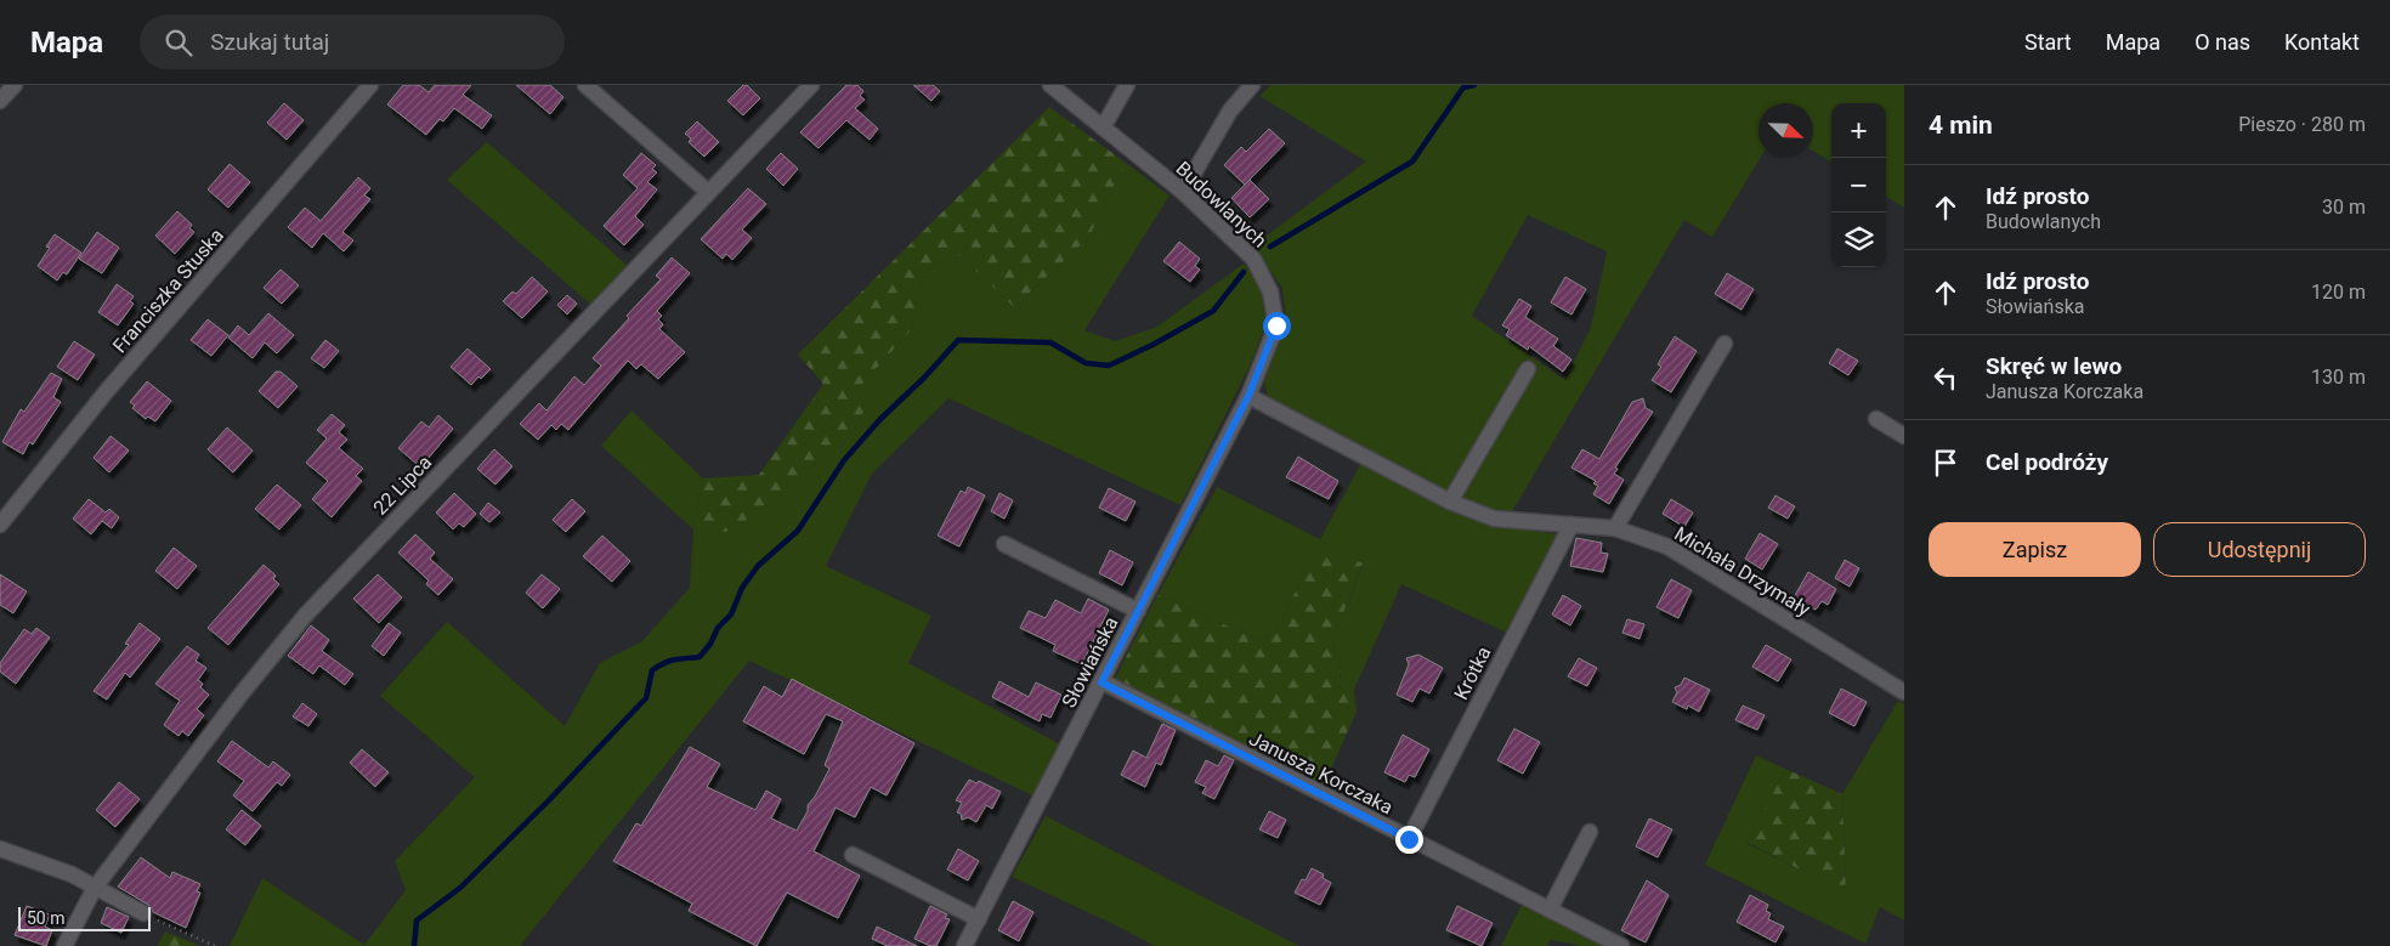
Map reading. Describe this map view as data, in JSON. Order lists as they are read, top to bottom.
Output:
{
  "streets": {
    "street": [
      "Budowlanych",
      "Franciszka Stuska",
      "22 Lipca",
      "Michała Drzymały",
      "Słowiańska",
      "Krótka",
      "Janusza Korczaka"
    ]
  },
  "crossings": [
    ["Budowlanych", "Michała Drzymały"],
    ["Budowlanych", "Słowiańska"],
    ["Michała Drzymały", "Słowiańska"],
    ["Michała Drzymały", "Krótka"],
    ["Słowiańska", "Janusza Korczaka"],
    ["Krótka", "Janusza Korczaka"]
  ],
  "scale_bar": "50 m",
  "north": "bottom right",
  "page": {
    "header": "Mapa",
    "search": "Szukaj tutaj",
    "nav": [
      "Start",
      "Mapa",
      "O nas",
      "Kontakt"
    ],
    "heading": ["4 min", "Pieszo · 280 m"],
    "map_buttons": ["+", "−"],
    "list": [
      ["Idź prosto", "Budowlanych", "30 m"],
      ["Idź prosto", "Słowiańska", "120 m"],
      ["Skręć w lewo", "Janusza Korczaka", "130 m"],
      "Cel podróży"
    ],
    "buttons": ["Zapisz", "Udostępnij"],
    "scale": "50 m"
  }
}
